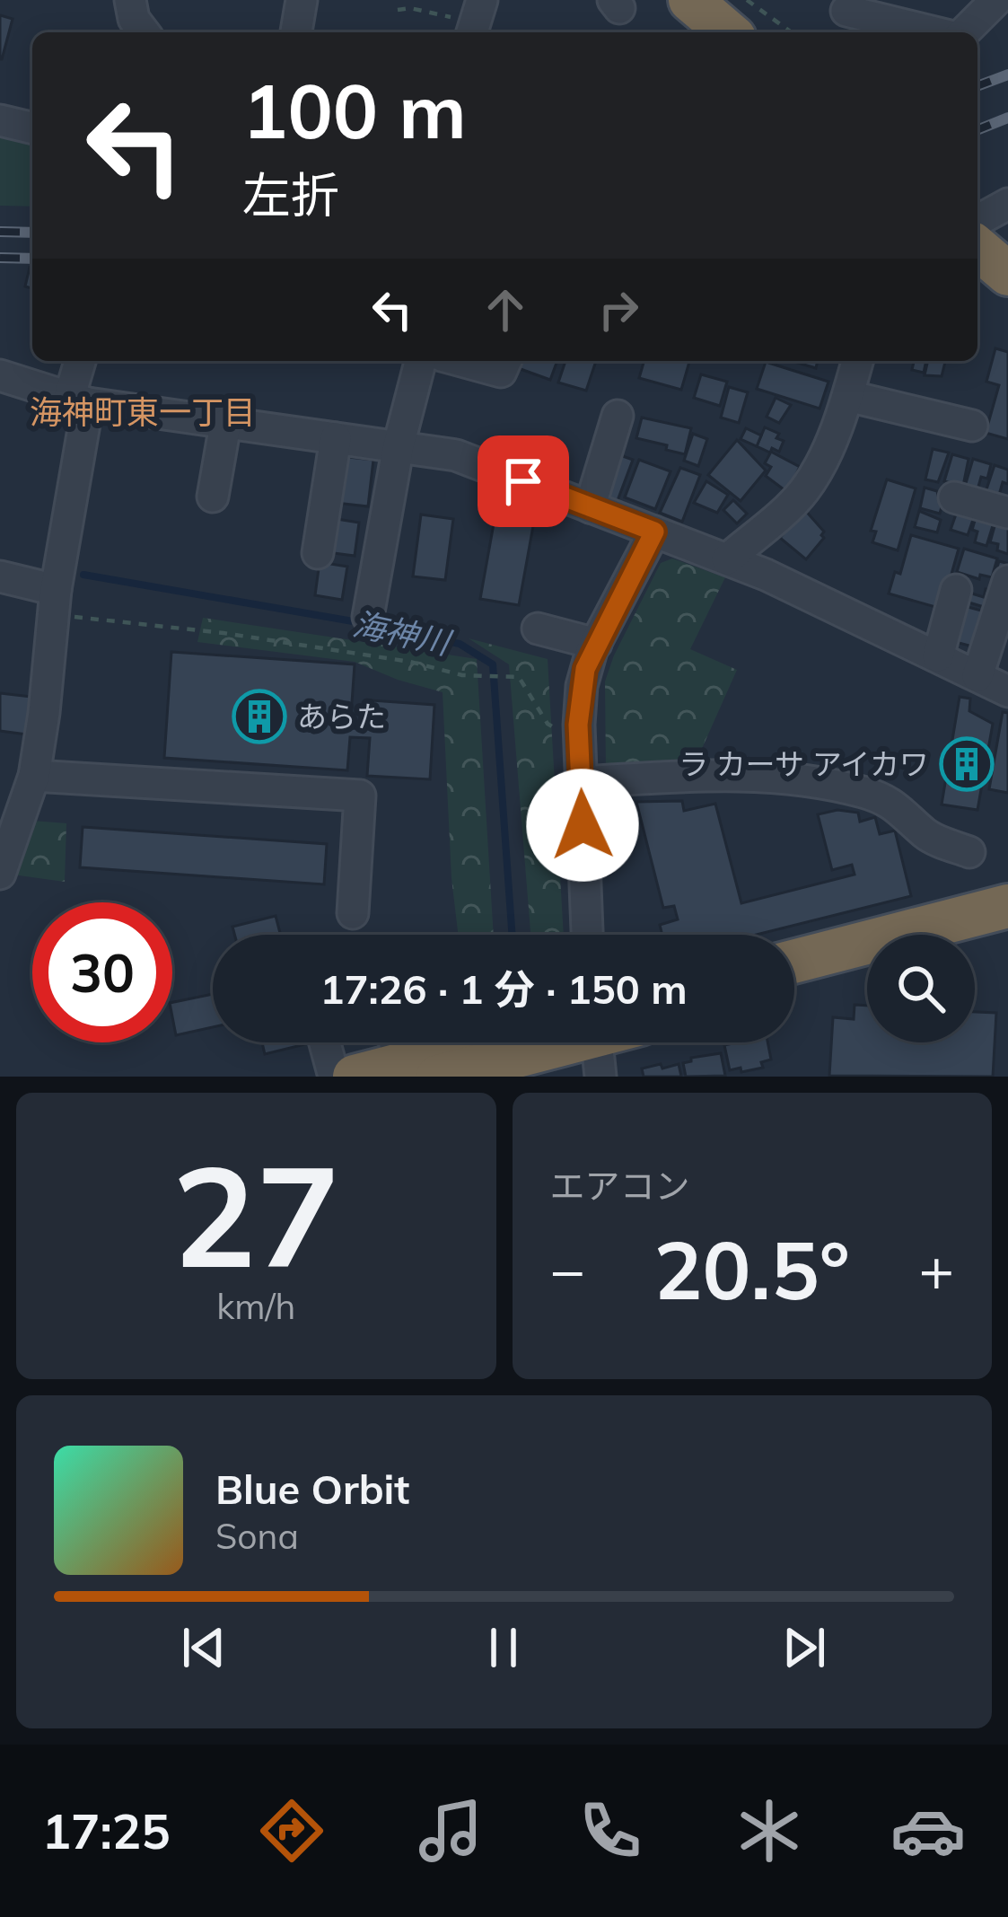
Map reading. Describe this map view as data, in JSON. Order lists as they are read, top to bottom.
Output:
{
  "districts": ["海神町東一丁目"],
  "water": ["海神川"],
  "places": {
    "building": ["あらた", "ラ カーサ アイカワ"]
  },
  "page": {
    "turn": ["100 m", "左折"],
    "limit": "30",
    "trip": "17:26 · 1 分 · 150 m",
    "tile": [
      ["27", "km/h"],
      "エアコン"
    ],
    "heat": ["−", "20.5°", "+"],
    "song": ["Blue Orbit", "Sona"],
    "tabs": "17:25"
  }
}
